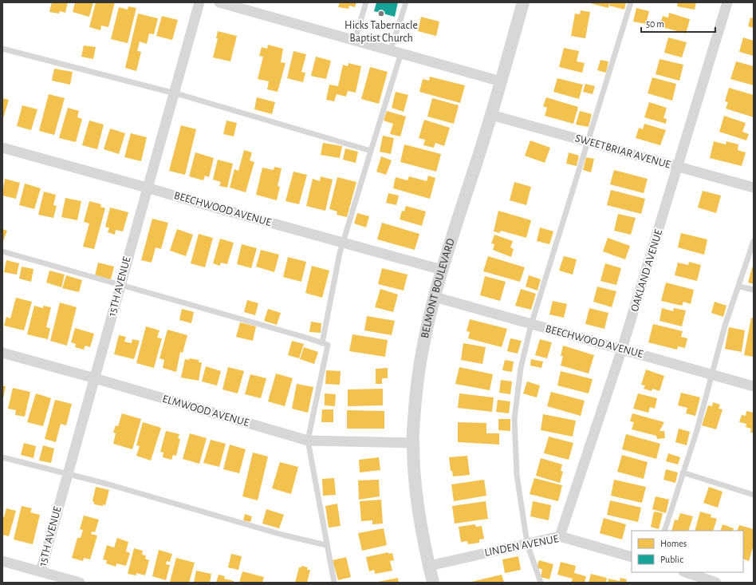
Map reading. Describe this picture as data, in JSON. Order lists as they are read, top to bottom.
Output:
{
  "streets": {
    "street": [
      "SWEETBRIAR AVENUE",
      "BEECHWOOD AVENUE",
      "OAKLAND AVENUE",
      "15TH AVENUE",
      "BELMONT BOULEVARD",
      "ELMWOOD AVENUE",
      "LINDEN AVENUE"
    ]
  },
  "crossings": [
    ["SWEETBRIAR AVENUE", "OAKLAND AVENUE"],
    ["SWEETBRIAR AVENUE", "BELMONT BOULEVARD"],
    ["BEECHWOOD AVENUE", "OAKLAND AVENUE"],
    ["BEECHWOOD AVENUE", "15TH AVENUE"],
    ["BEECHWOOD AVENUE", "BELMONT BOULEVARD"],
    ["OAKLAND AVENUE", "LINDEN AVENUE"],
    ["15TH AVENUE", "ELMWOOD AVENUE"],
    ["BELMONT BOULEVARD", "ELMWOOD AVENUE"],
    ["BELMONT BOULEVARD", "LINDEN AVENUE"]
  ],
  "places": ["Hicks Tabernacle Baptist Church"],
  "legend": ["Homes", "Public"],
  "scale_bar": "50 m"
}
